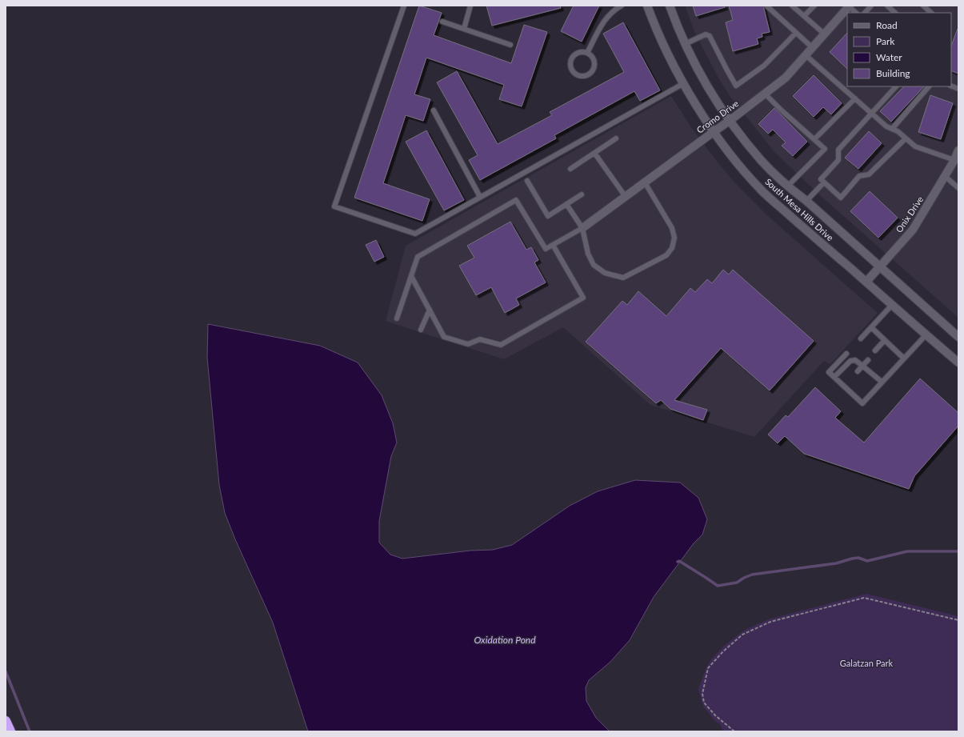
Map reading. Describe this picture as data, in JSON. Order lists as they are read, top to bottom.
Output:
{
  "streets": {
    "street": ["Cromo Drive", "South Mesa Hills Drive", "Onix Drive"]
  },
  "crossings": [
    ["Cromo Drive", "South Mesa Hills Drive"],
    ["South Mesa Hills Drive", "Onix Drive"]
  ],
  "water": ["Oxidation Pond"],
  "parks": ["Galatzan Park"],
  "legend": [
    "Road",
    "Park",
    "Water",
    "Building"
  ]
}
